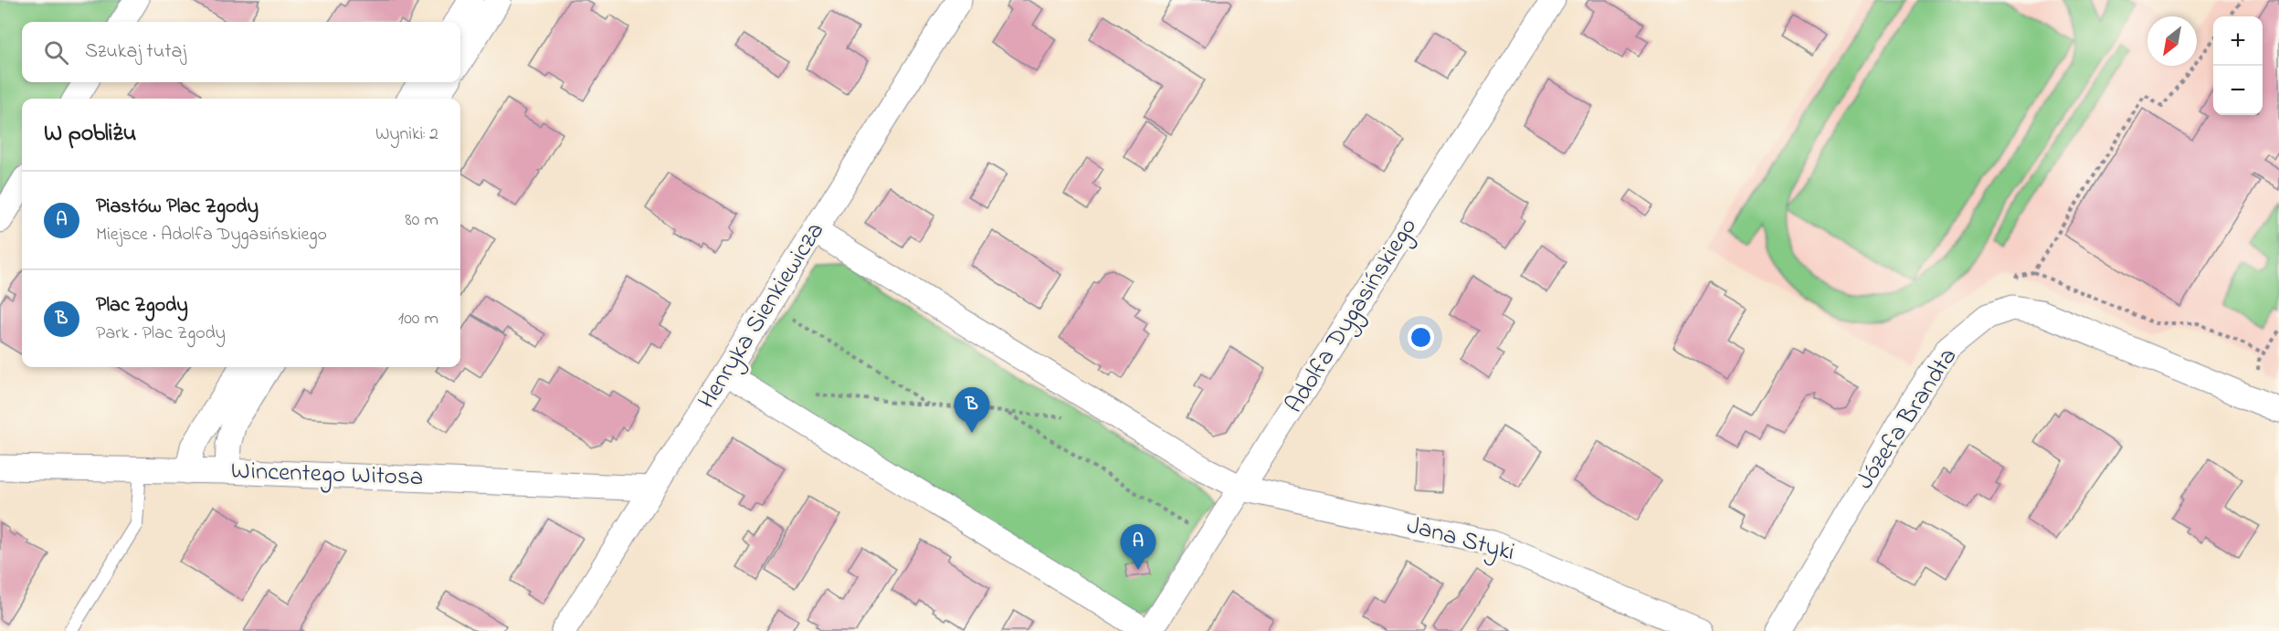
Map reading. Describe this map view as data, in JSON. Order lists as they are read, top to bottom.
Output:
{
  "streets": {
    "street": [
      "Henryka Sienkiewicza",
      "Adolfa Dygasińskiego",
      "Józefa Brandta",
      "Wincentego Witosa",
      "Jana Styki"
    ]
  },
  "crossings": [
    ["Henryka Sienkiewicza", "Wincentego Witosa"],
    ["Henryka Sienkiewicza", "Jana Styki"],
    ["Adolfa Dygasińskiego", "Jana Styki"]
  ],
  "north": "bottom left",
  "page": {
    "map_buttons": ["+", "−"],
    "search": "Szukaj tutaj",
    "heading": ["W pobliżu", "Wyniki: 2"],
    "list": [
      {
        "mark": "A",
        "name": "Piastów Plac Zgody",
        "note": "Miejsce · Adolfa Dygasińskiego",
        "value": "80 m"
      },
      {
        "mark": "B",
        "name": "Plac Zgody",
        "note": "Park · Plac Zgody",
        "value": "100 m"
      }
    ],
    "pins": ["B", "A"]
  }
}
